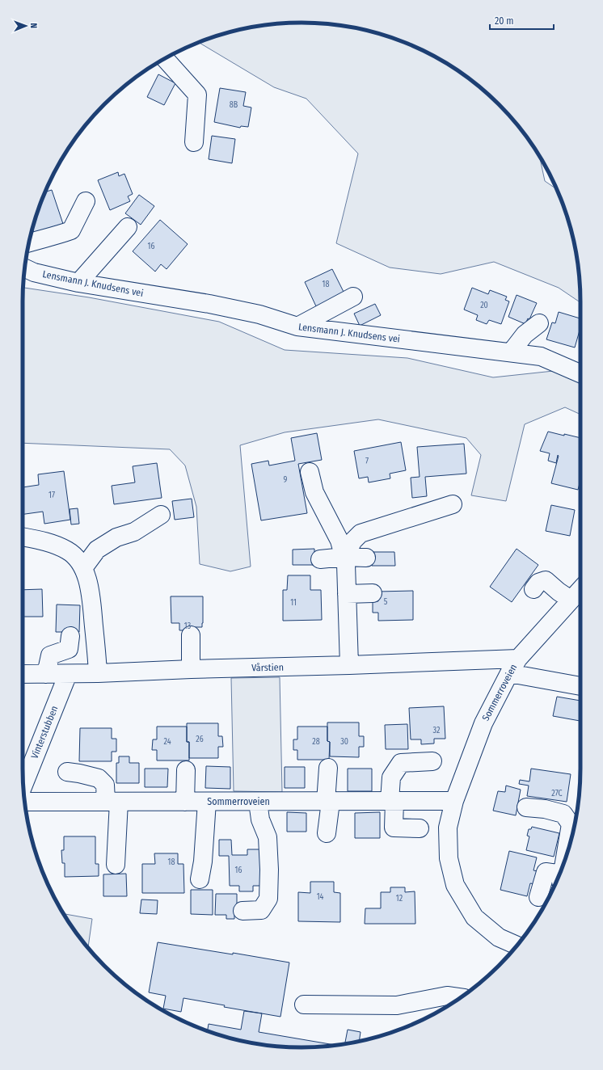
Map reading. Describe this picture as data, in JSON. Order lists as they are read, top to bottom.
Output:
{
  "streets": {
    "street": [
      "Lensmann J. Knudsens vei",
      "Vårstien",
      "Sommerroveien",
      "Vinterstubben"
    ]
  },
  "crossings": [
    ["Vårstien", "Sommerroveien"],
    ["Vårstien", "Vinterstubben"]
  ],
  "house_numbers": [
    "8B",
    "16",
    "18",
    "20",
    "7",
    "9",
    "17",
    "5",
    "11",
    "13",
    "32",
    "26",
    "24",
    "28",
    "30",
    "27C",
    "18",
    "16",
    "14",
    "12"
  ],
  "scale_bar": "20 m",
  "north": "right"
}
